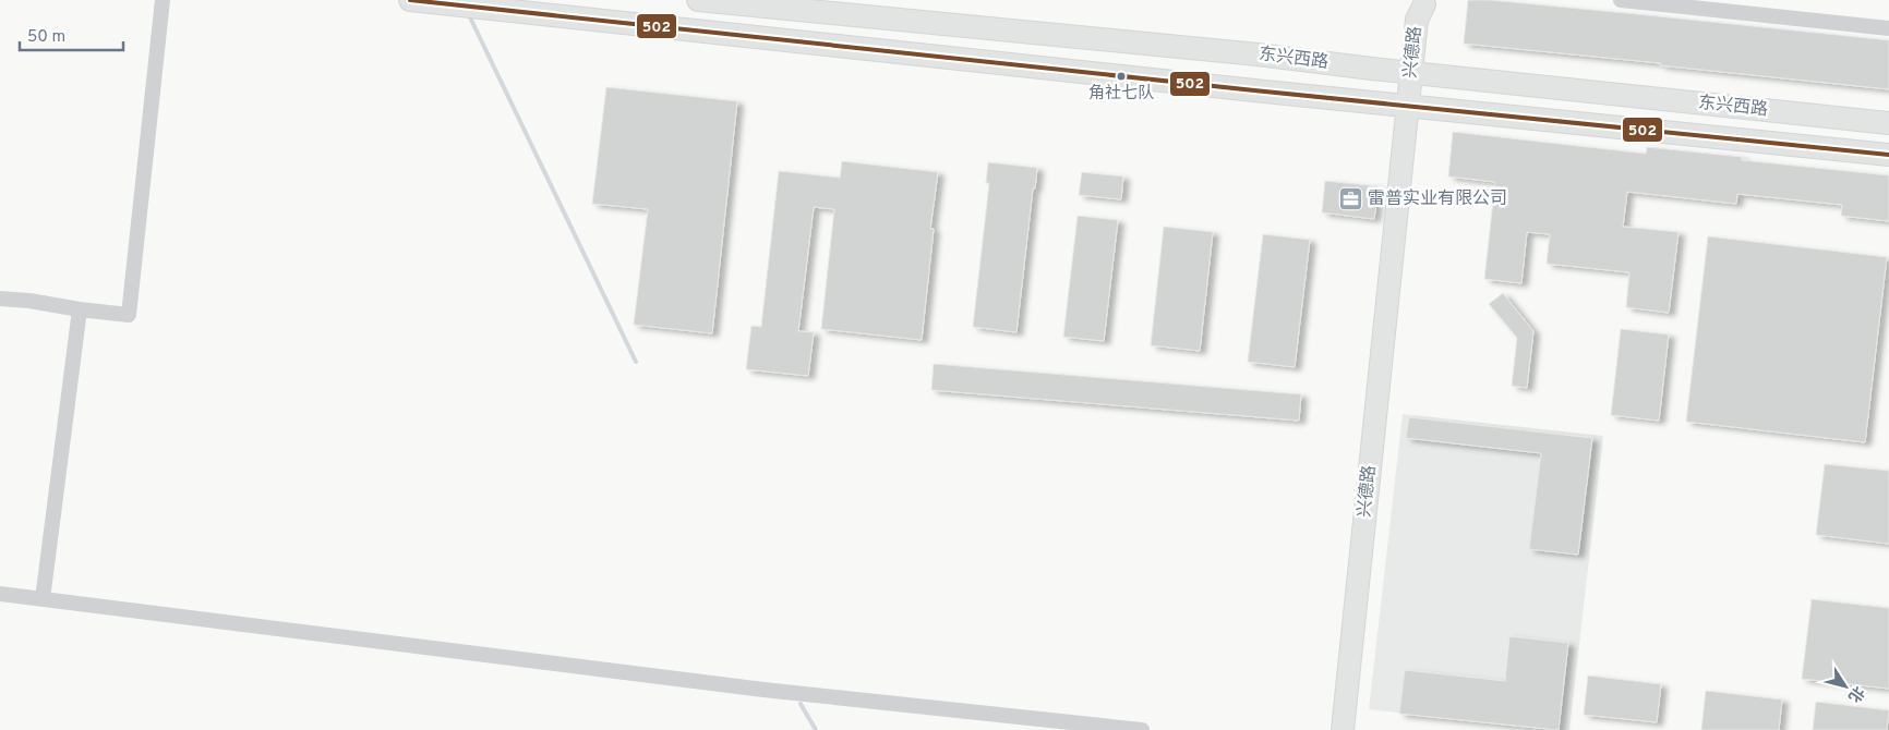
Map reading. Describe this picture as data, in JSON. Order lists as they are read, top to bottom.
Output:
{
  "streets": {
    "main road": ["兴德路", "东兴西路"]
  },
  "crossings": [
    ["兴德路", "东兴西路"]
  ],
  "places": {
    "other": ["角社七队"],
    "office": ["雷普实业有限公司"]
  },
  "lines": ["transit line 502"],
  "scale_bar": "50 m",
  "north": "bottom right"
}
